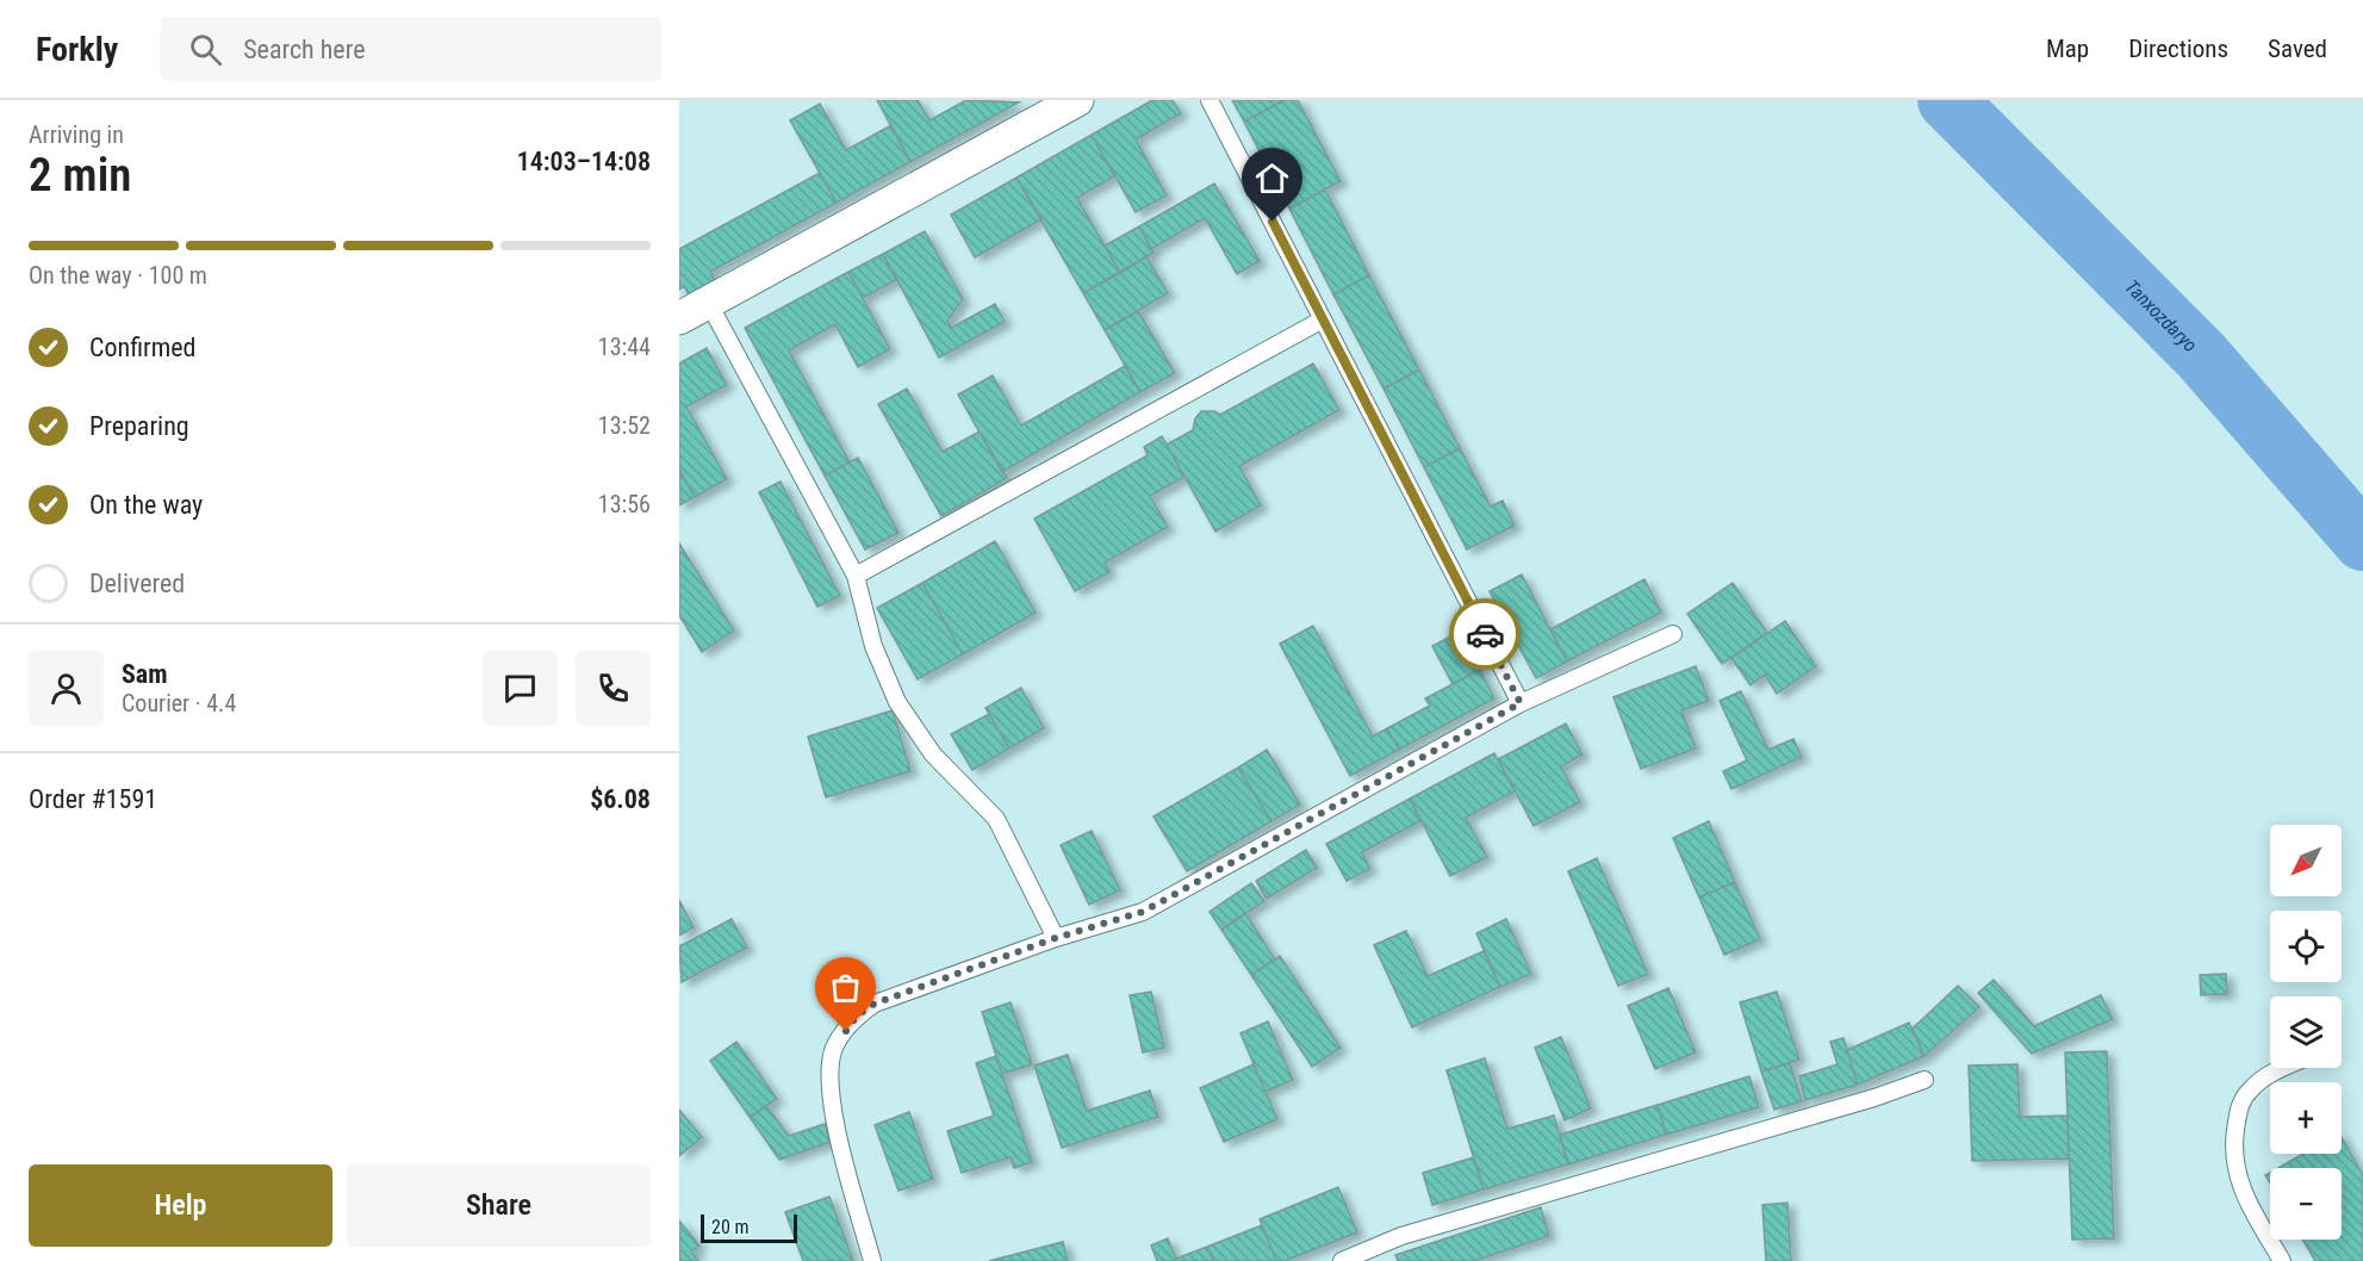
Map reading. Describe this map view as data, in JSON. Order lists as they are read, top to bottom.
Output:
{
  "water": ["Tanxozdaryo"],
  "scale_bar": "20 m",
  "north": "bottom left",
  "page": {
    "header": "Forkly",
    "search": "Search here",
    "nav": ["Map", "Directions", "Saved"],
    "heading": ["2 min", "Arriving in", "14:03–14:08"],
    "panel": [
      "Sam",
      "Courier · 4.4",
      "Order #1591",
      "$6.08"
    ],
    "bar": "On the way · 100 m",
    "list": [
      ["Confirmed", "13:44"],
      ["Preparing", "13:52"],
      ["On the way", "13:56"],
      "Delivered"
    ],
    "map_buttons": ["+", "−"],
    "buttons": ["Help", "Share"],
    "scale": "20 m"
  }
}
